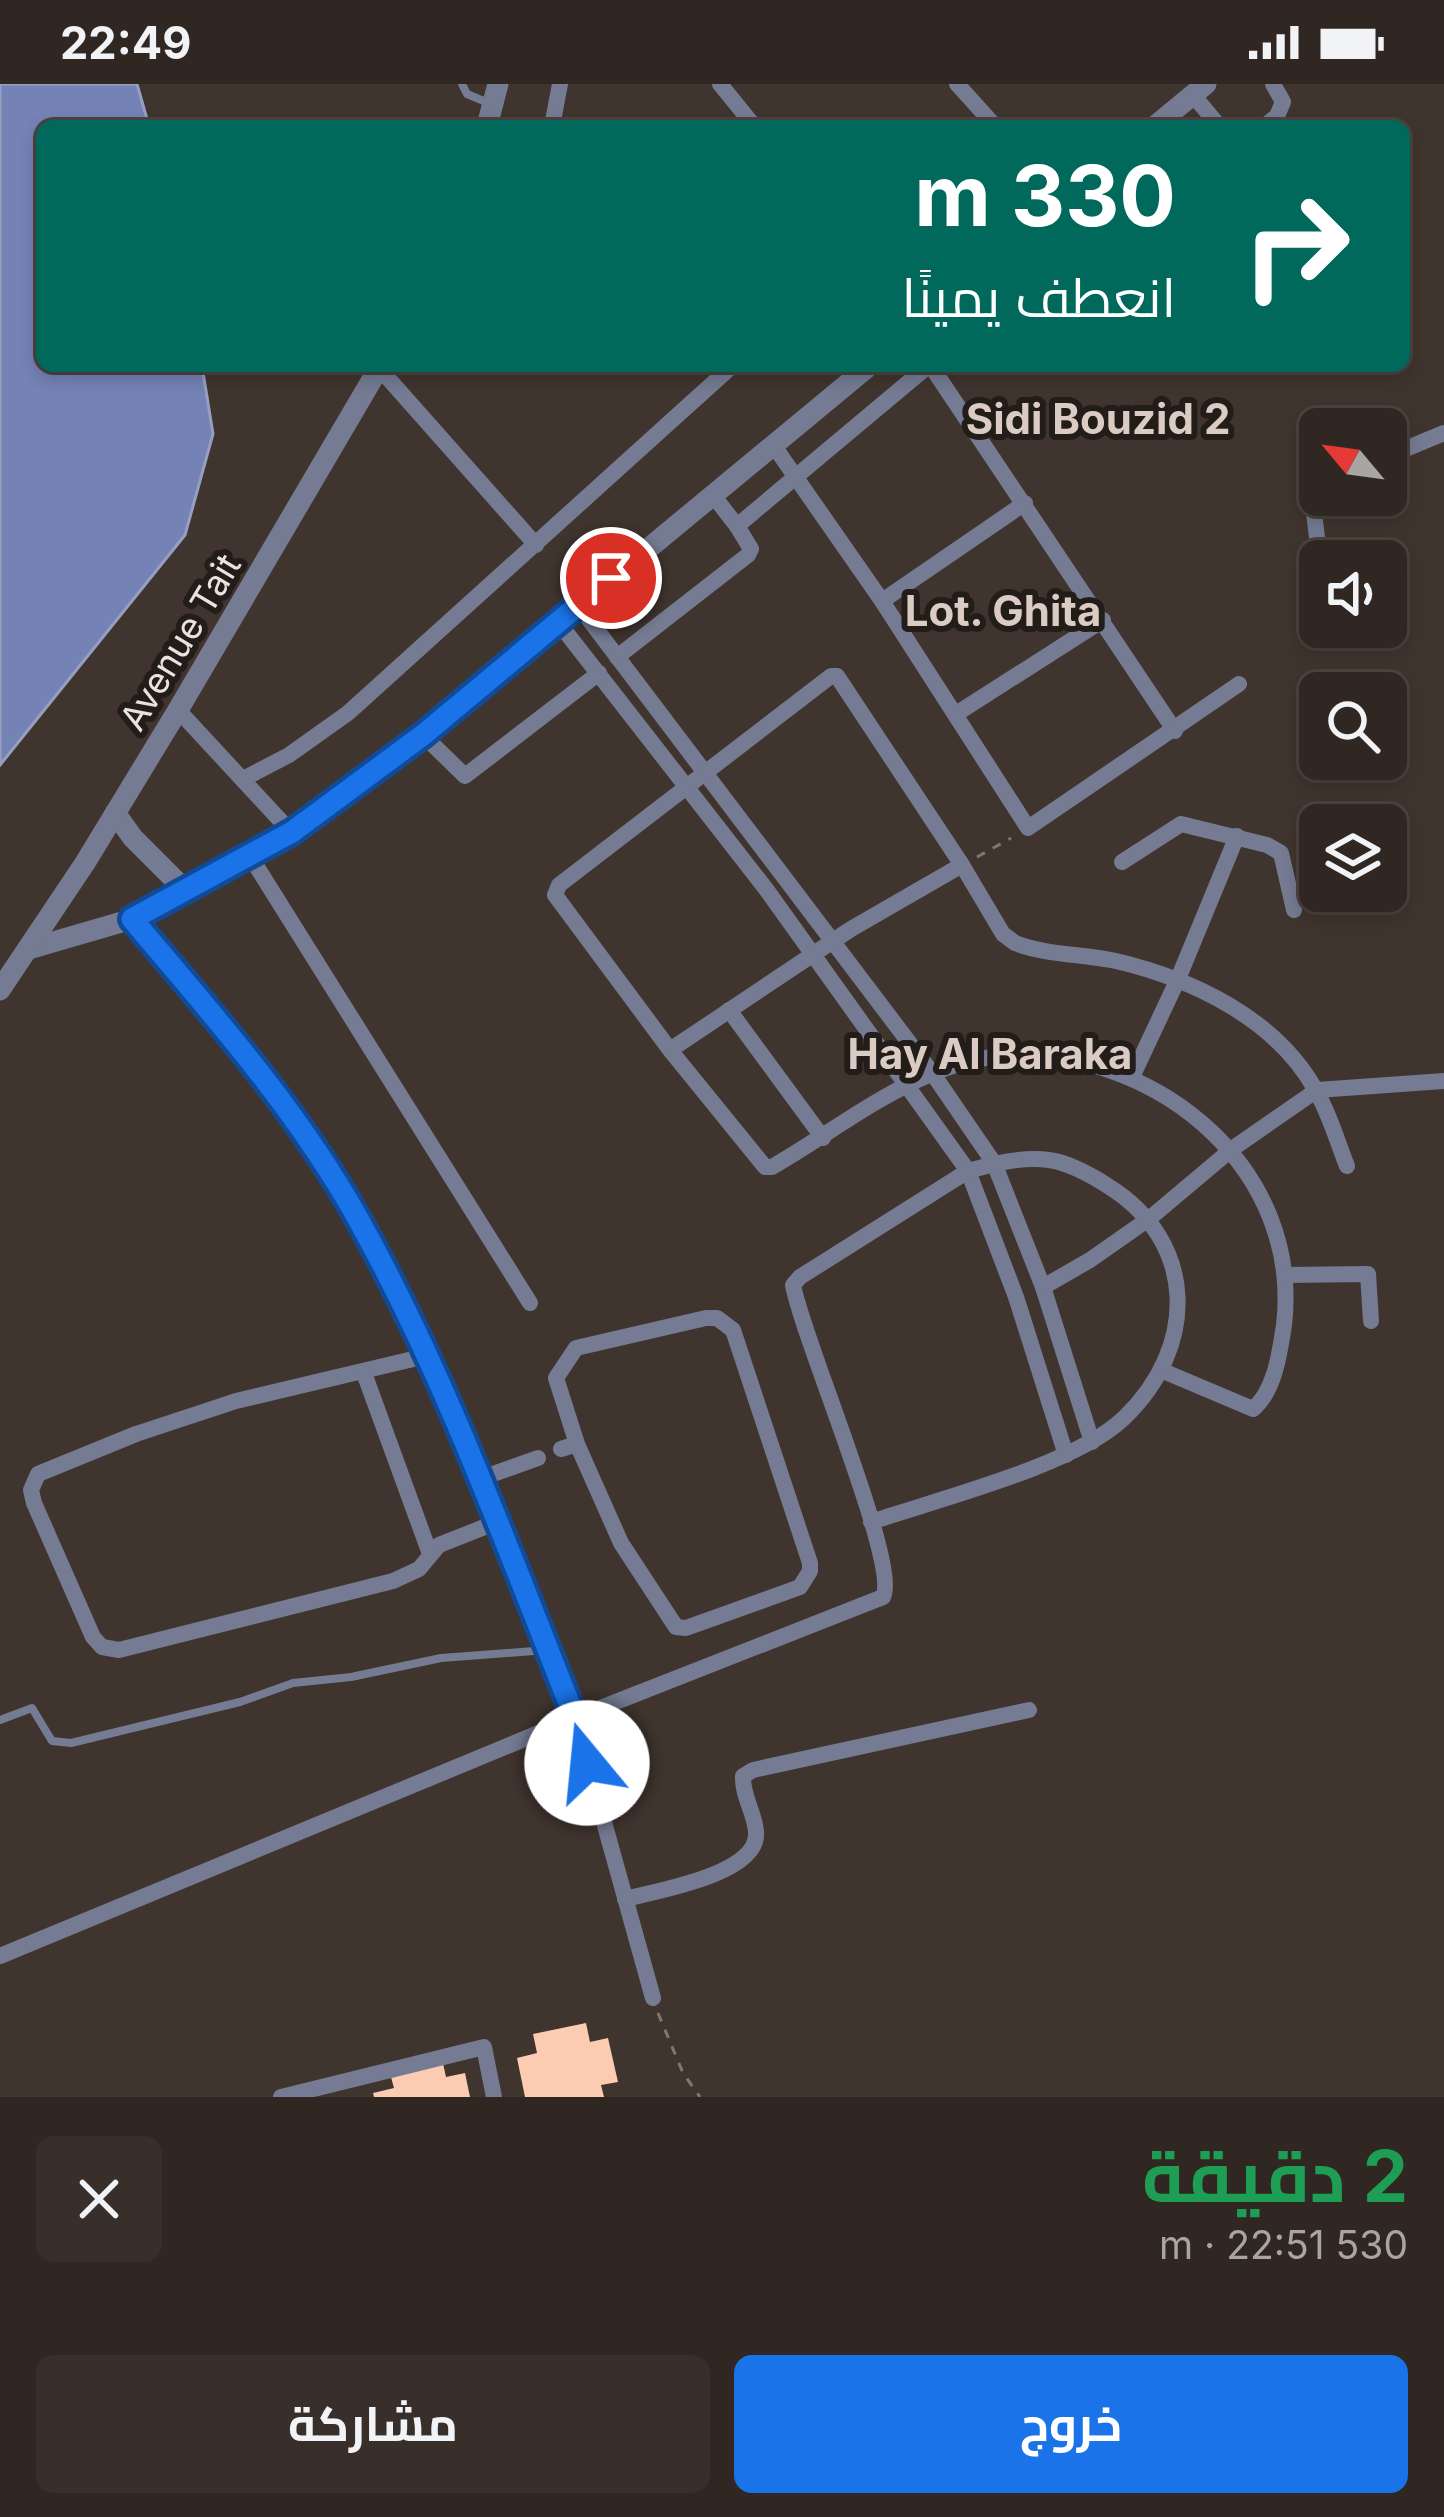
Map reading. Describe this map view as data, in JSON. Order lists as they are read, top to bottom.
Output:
{
  "streets": {
    "street": ["Avenue Tait"]
  },
  "districts": ["Sidi Bouzid 2", "Lot. Ghita", "Hay Al Baraka"],
  "north": "top left",
  "page": {
    "status": "22:49",
    "turn": ["330 m", "انعطف يمينًا"],
    "heading": ["2 دقيقة", "530 m · 22:51"],
    "buttons": ["خروج", "مشاركة"]
  }
}
